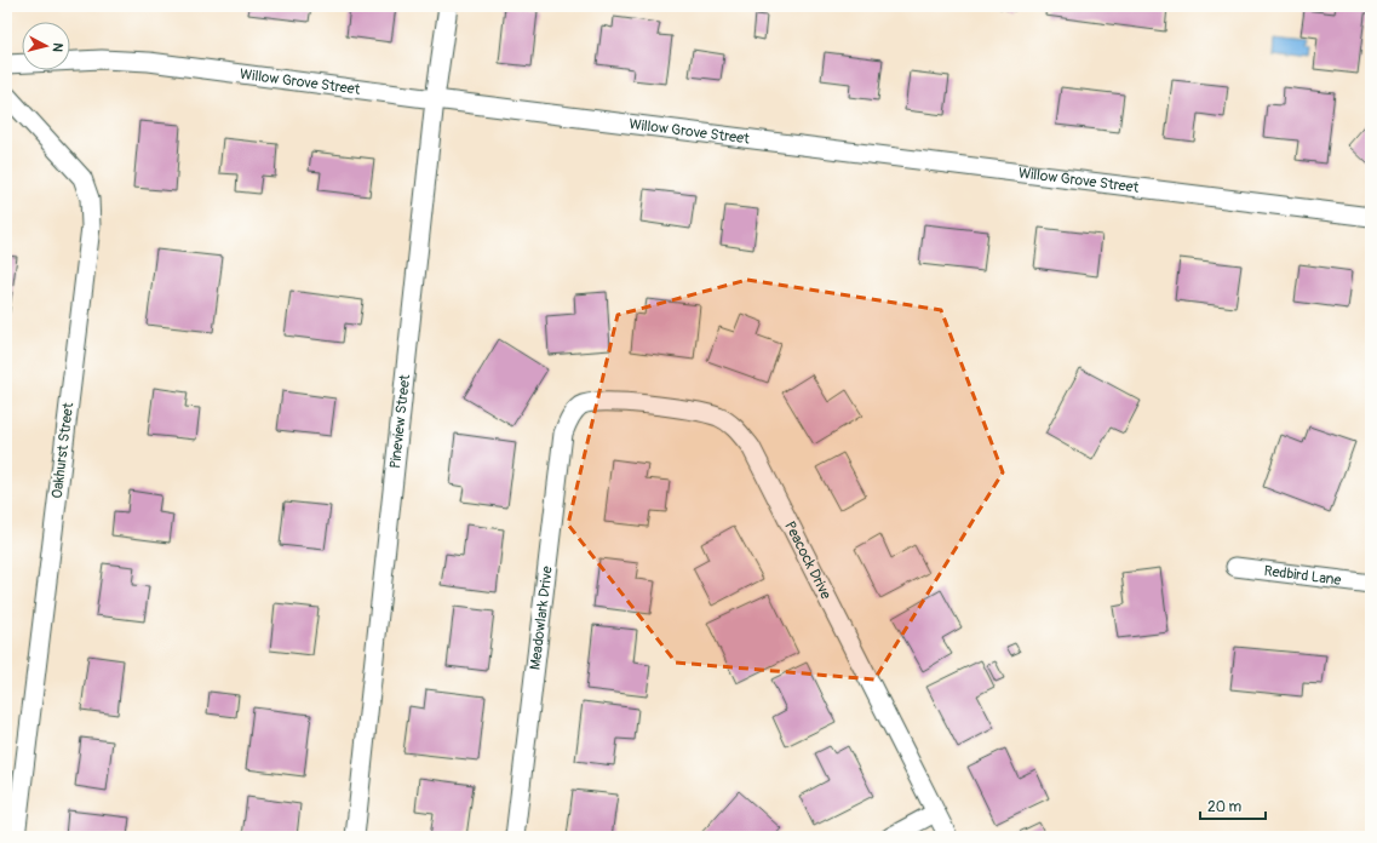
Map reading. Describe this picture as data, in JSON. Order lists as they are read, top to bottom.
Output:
{
  "streets": {
    "street": [
      "Willow Grove Street",
      "Pineview Street",
      "Oakhurst Street",
      "Peacock Drive",
      "Redbird Lane",
      "Meadowlark Drive"
    ]
  },
  "crossings": [
    ["Willow Grove Street", "Pineview Street"],
    ["Peacock Drive", "Meadowlark Drive"]
  ],
  "scale_bar": "20 m",
  "north": "right"
}
